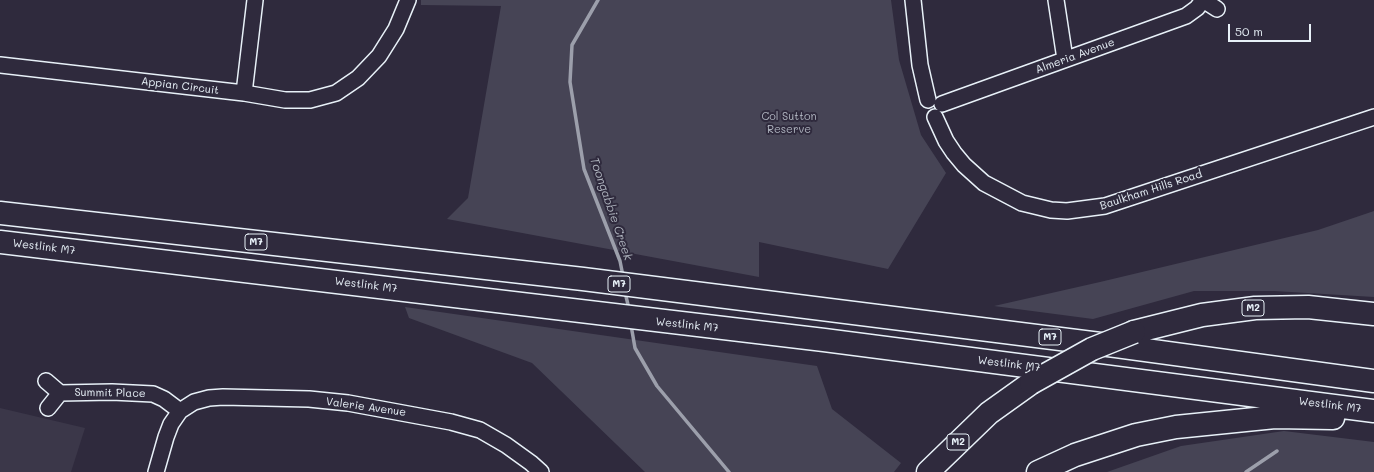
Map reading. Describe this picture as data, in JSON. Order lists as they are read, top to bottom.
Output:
{
  "streets": {
    "highway": ["M7", "Westlink M7", "M2"],
    "street": [
      "Almeria Avenue",
      "Appian Circuit",
      "Baulkham Hills Road",
      "Summit Place",
      "Valerie Avenue"
    ]
  },
  "crossings": [
    ["Almeria Avenue", "Baulkham Hills Road"],
    ["Summit Place", "Valerie Avenue"]
  ],
  "water": ["Toongabbie Creek"],
  "parks": ["Col Sutton Reserve"],
  "scale_bar": "50 m"
}
